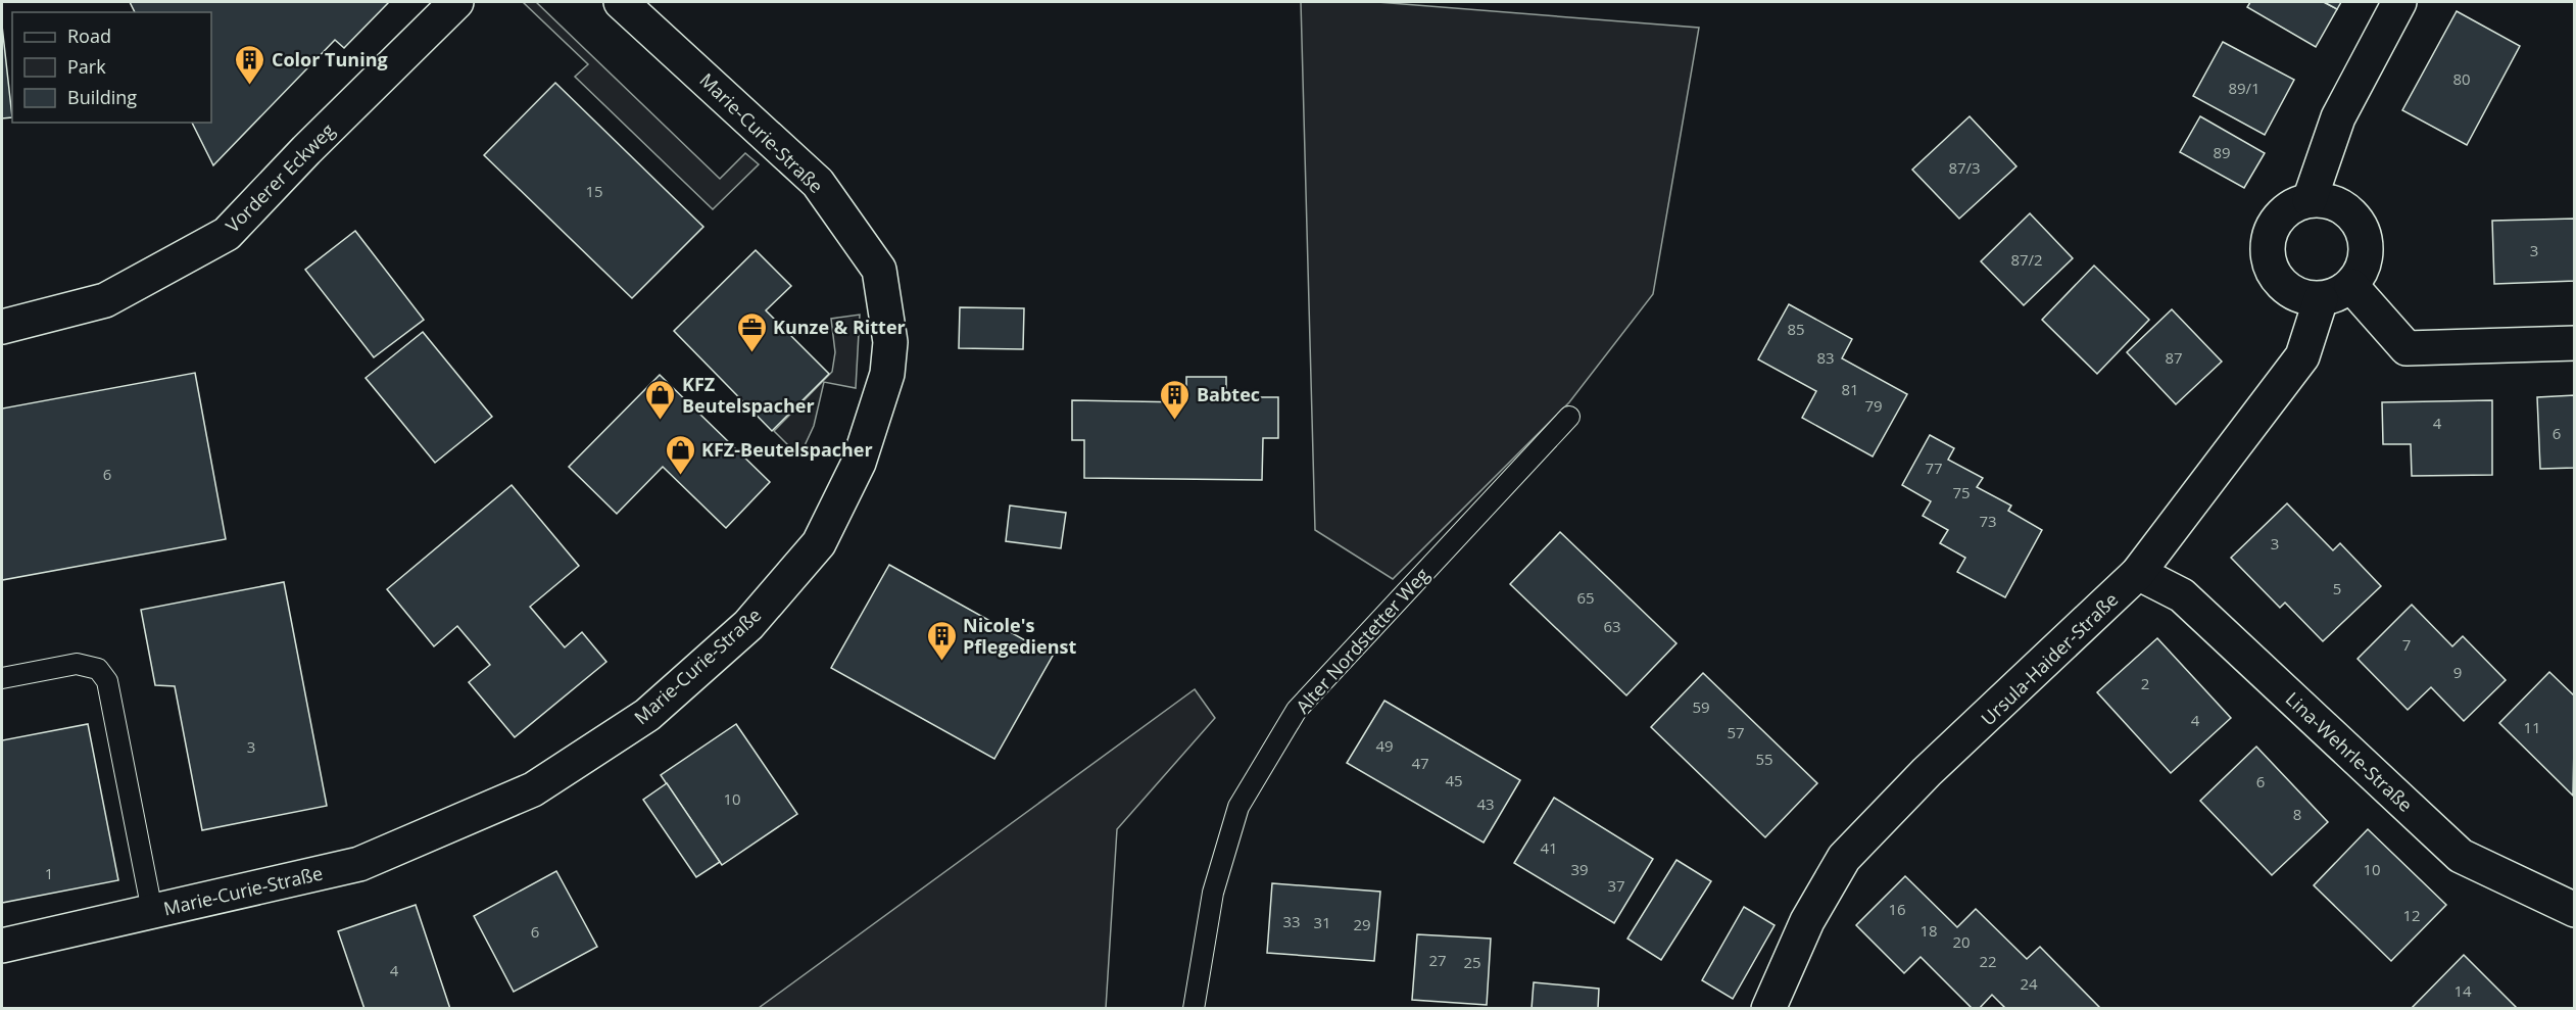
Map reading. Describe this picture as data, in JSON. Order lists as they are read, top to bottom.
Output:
{
  "streets": {
    "street": [
      "Marie-Curie-Straße",
      "Vorderer Eckweg",
      "Ursula-Haider-Straße",
      "Lina-Wehrle-Straße"
    ],
    "lane": ["Alter Nordstetter Weg"]
  },
  "crossings": [
    ["Ursula-Haider-Straße", "Lina-Wehrle-Straße"]
  ],
  "places": {
    "building": ["Color Tuning", "Babtec", "Nicole's Pflegedienst"],
    "office": ["Kunze & Ritter"],
    "shop": ["KFZ Beutelspacher", "KFZ-Beutelspacher"]
  },
  "house_numbers": [
    "80",
    "89/1",
    "89",
    "87/3",
    "15",
    "3",
    "87/2",
    "85",
    "83",
    "87",
    "81",
    "79",
    "4",
    "6",
    "77",
    "6",
    "75",
    "73",
    "3",
    "5",
    "65",
    "63",
    "7",
    "9",
    "2",
    "59",
    "4",
    "11",
    "57",
    "49",
    "3",
    "55",
    "47",
    "45",
    "6",
    "10",
    "43",
    "8",
    "41",
    "39",
    "10",
    "1",
    "37",
    "16",
    "12",
    "33",
    "31",
    "29",
    "18",
    "6",
    "20",
    "27",
    "22",
    "25",
    "4",
    "24",
    "14"
  ],
  "legend": ["Road", "Park", "Building"]
}
